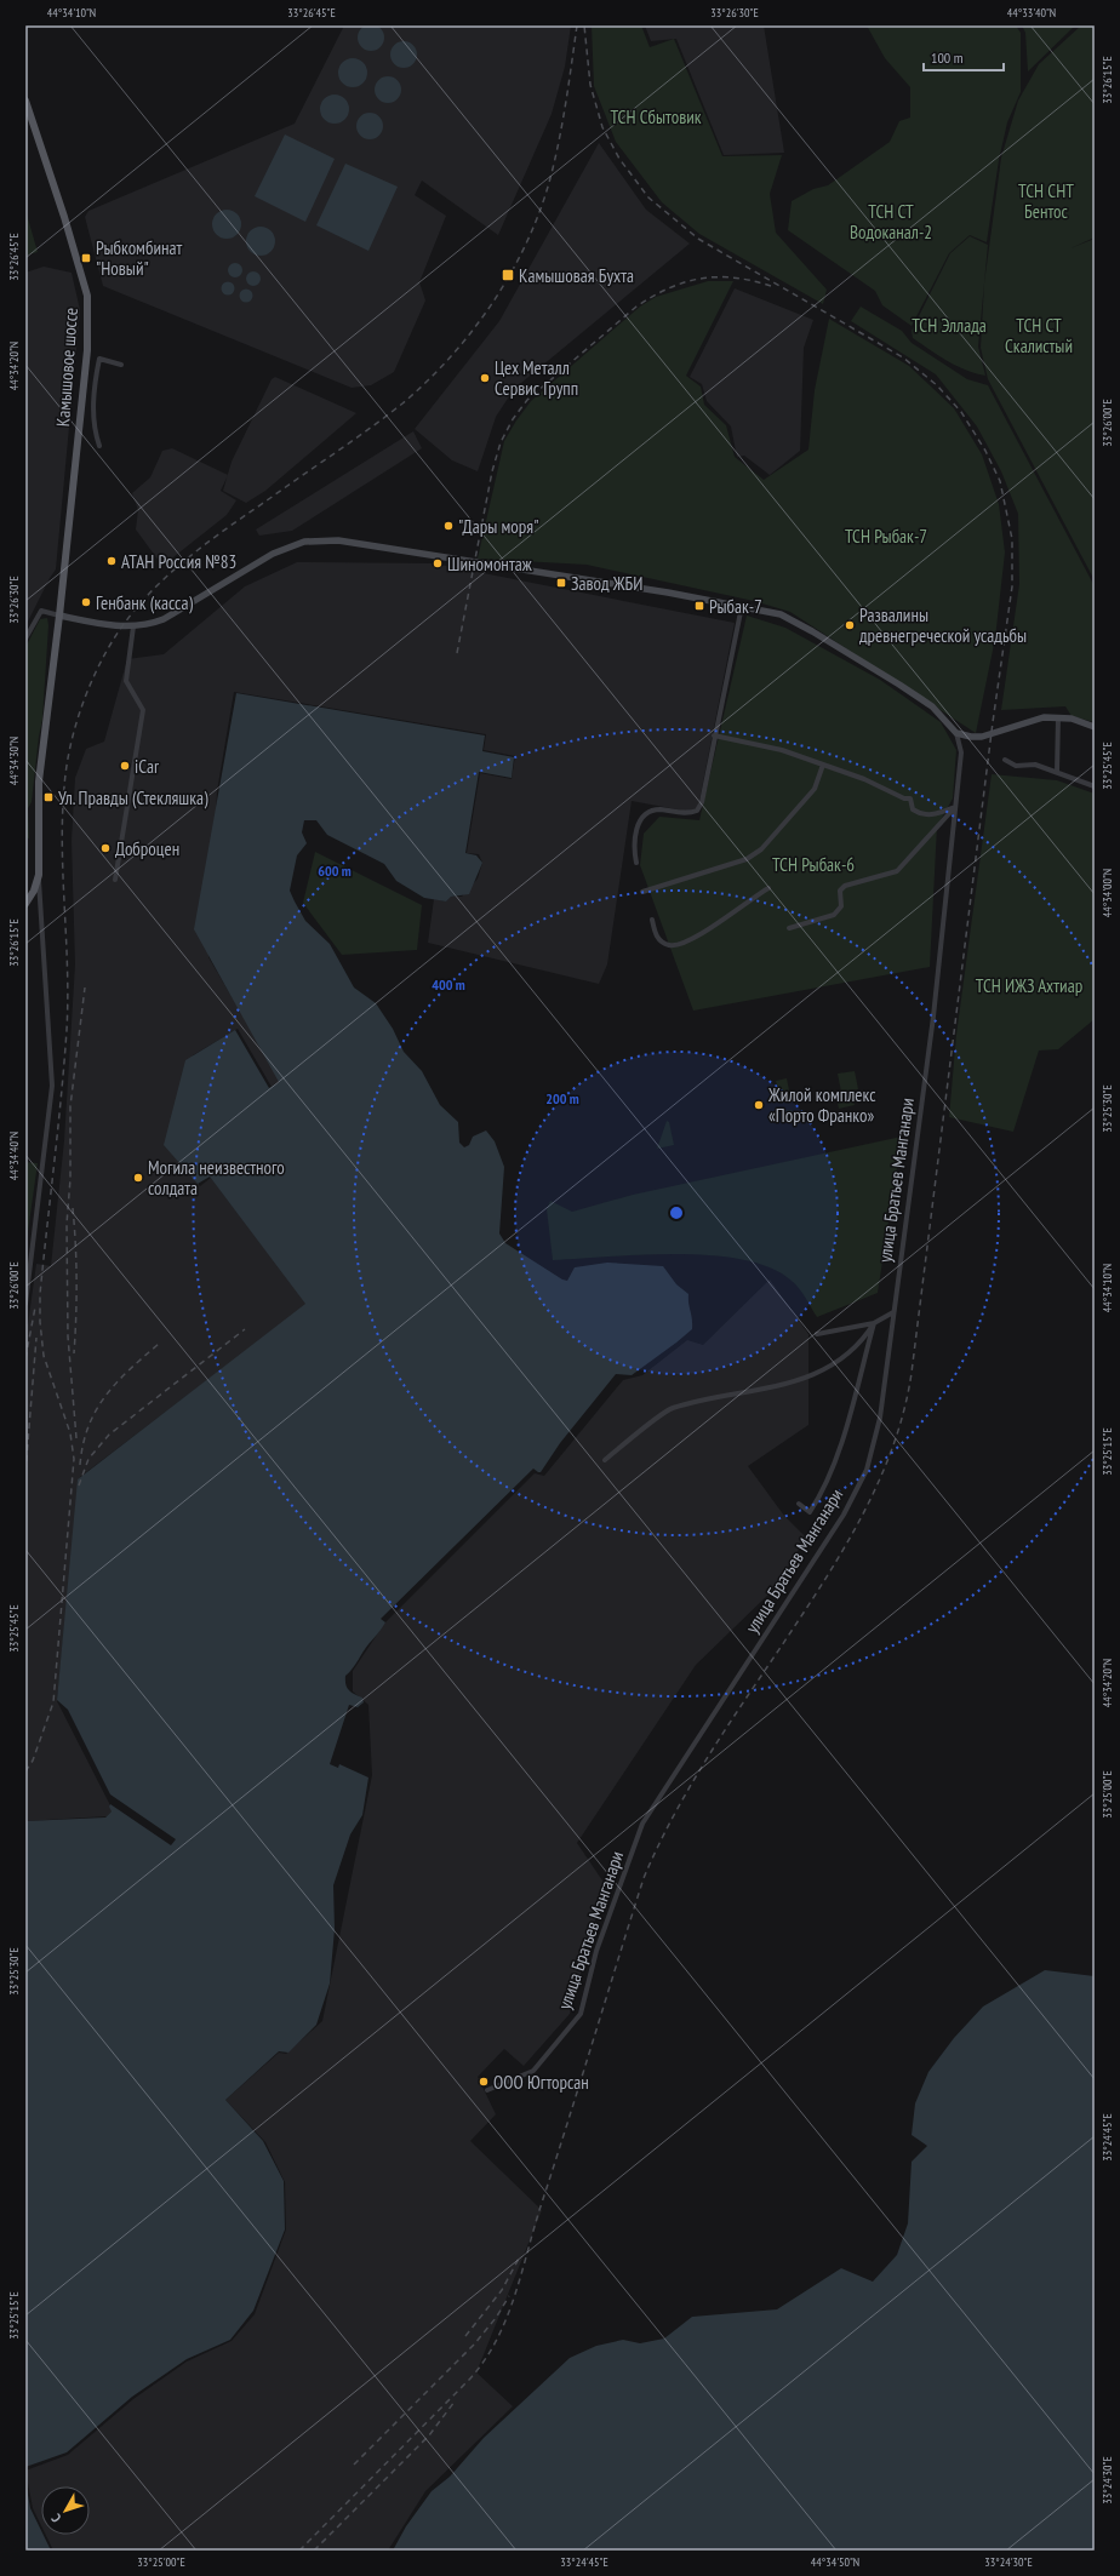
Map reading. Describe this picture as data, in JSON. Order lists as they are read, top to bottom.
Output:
{
  "streets": {
    "main road": ["Камышовое шоссе"],
    "street": ["улица Братьев Манганари"]
  },
  "parks": [
    "ТСН Сбытовик",
    "ТСН СНТ Бентос",
    "ТСН СТ Водоканал-2",
    "ТСН Эллада",
    "ТСН СТ Скалистый",
    "ТСН Рыбак-7",
    "ТСН Рыбак-6",
    "ТСН ИЖЗ Ахтиар"
  ],
  "places": {
    "transit": [
      "Рыбкомбинат \"Новый\"",
      "Камышовая Бухта",
      "Завод ЖБИ",
      "Рыбак-7",
      "Ул. Правды (Стекляшка)"
    ],
    "other": [
      "Цех Металл Сервис Групп",
      "\"Дары моря\"",
      "АТАН Россия №83",
      "Шиномонтаж",
      "Генбанк (касса)",
      "Развалины древнегреческой усадьбы",
      "iCar",
      "Доброцен",
      "Жилой комплекс «Порто Франко»",
      "Могила неизвестного солдата",
      "ООО Югторсан"
    ]
  },
  "scale_bar": "100 m",
  "north": "bottom left",
  "coordinates": [
    "44°34'10\"N",
    "33°26'45\"E",
    "33°26'30\"E",
    "44°33'40\"N",
    "33°26'15\"E",
    "44°34'20\"N",
    "33°26'00\"E",
    "44°34'30\"N",
    "33°25'45\"E",
    "44°34'00\"N",
    "33°25'30\"E",
    "44°34'40\"N",
    "33°25'15\"E",
    "33°25'00\"E",
    "33°24'45\"E",
    "33°24'30\"E",
    "44°34'50\"N"
  ],
  "rings": ["600 m", "400 m", "200 m"]
}
